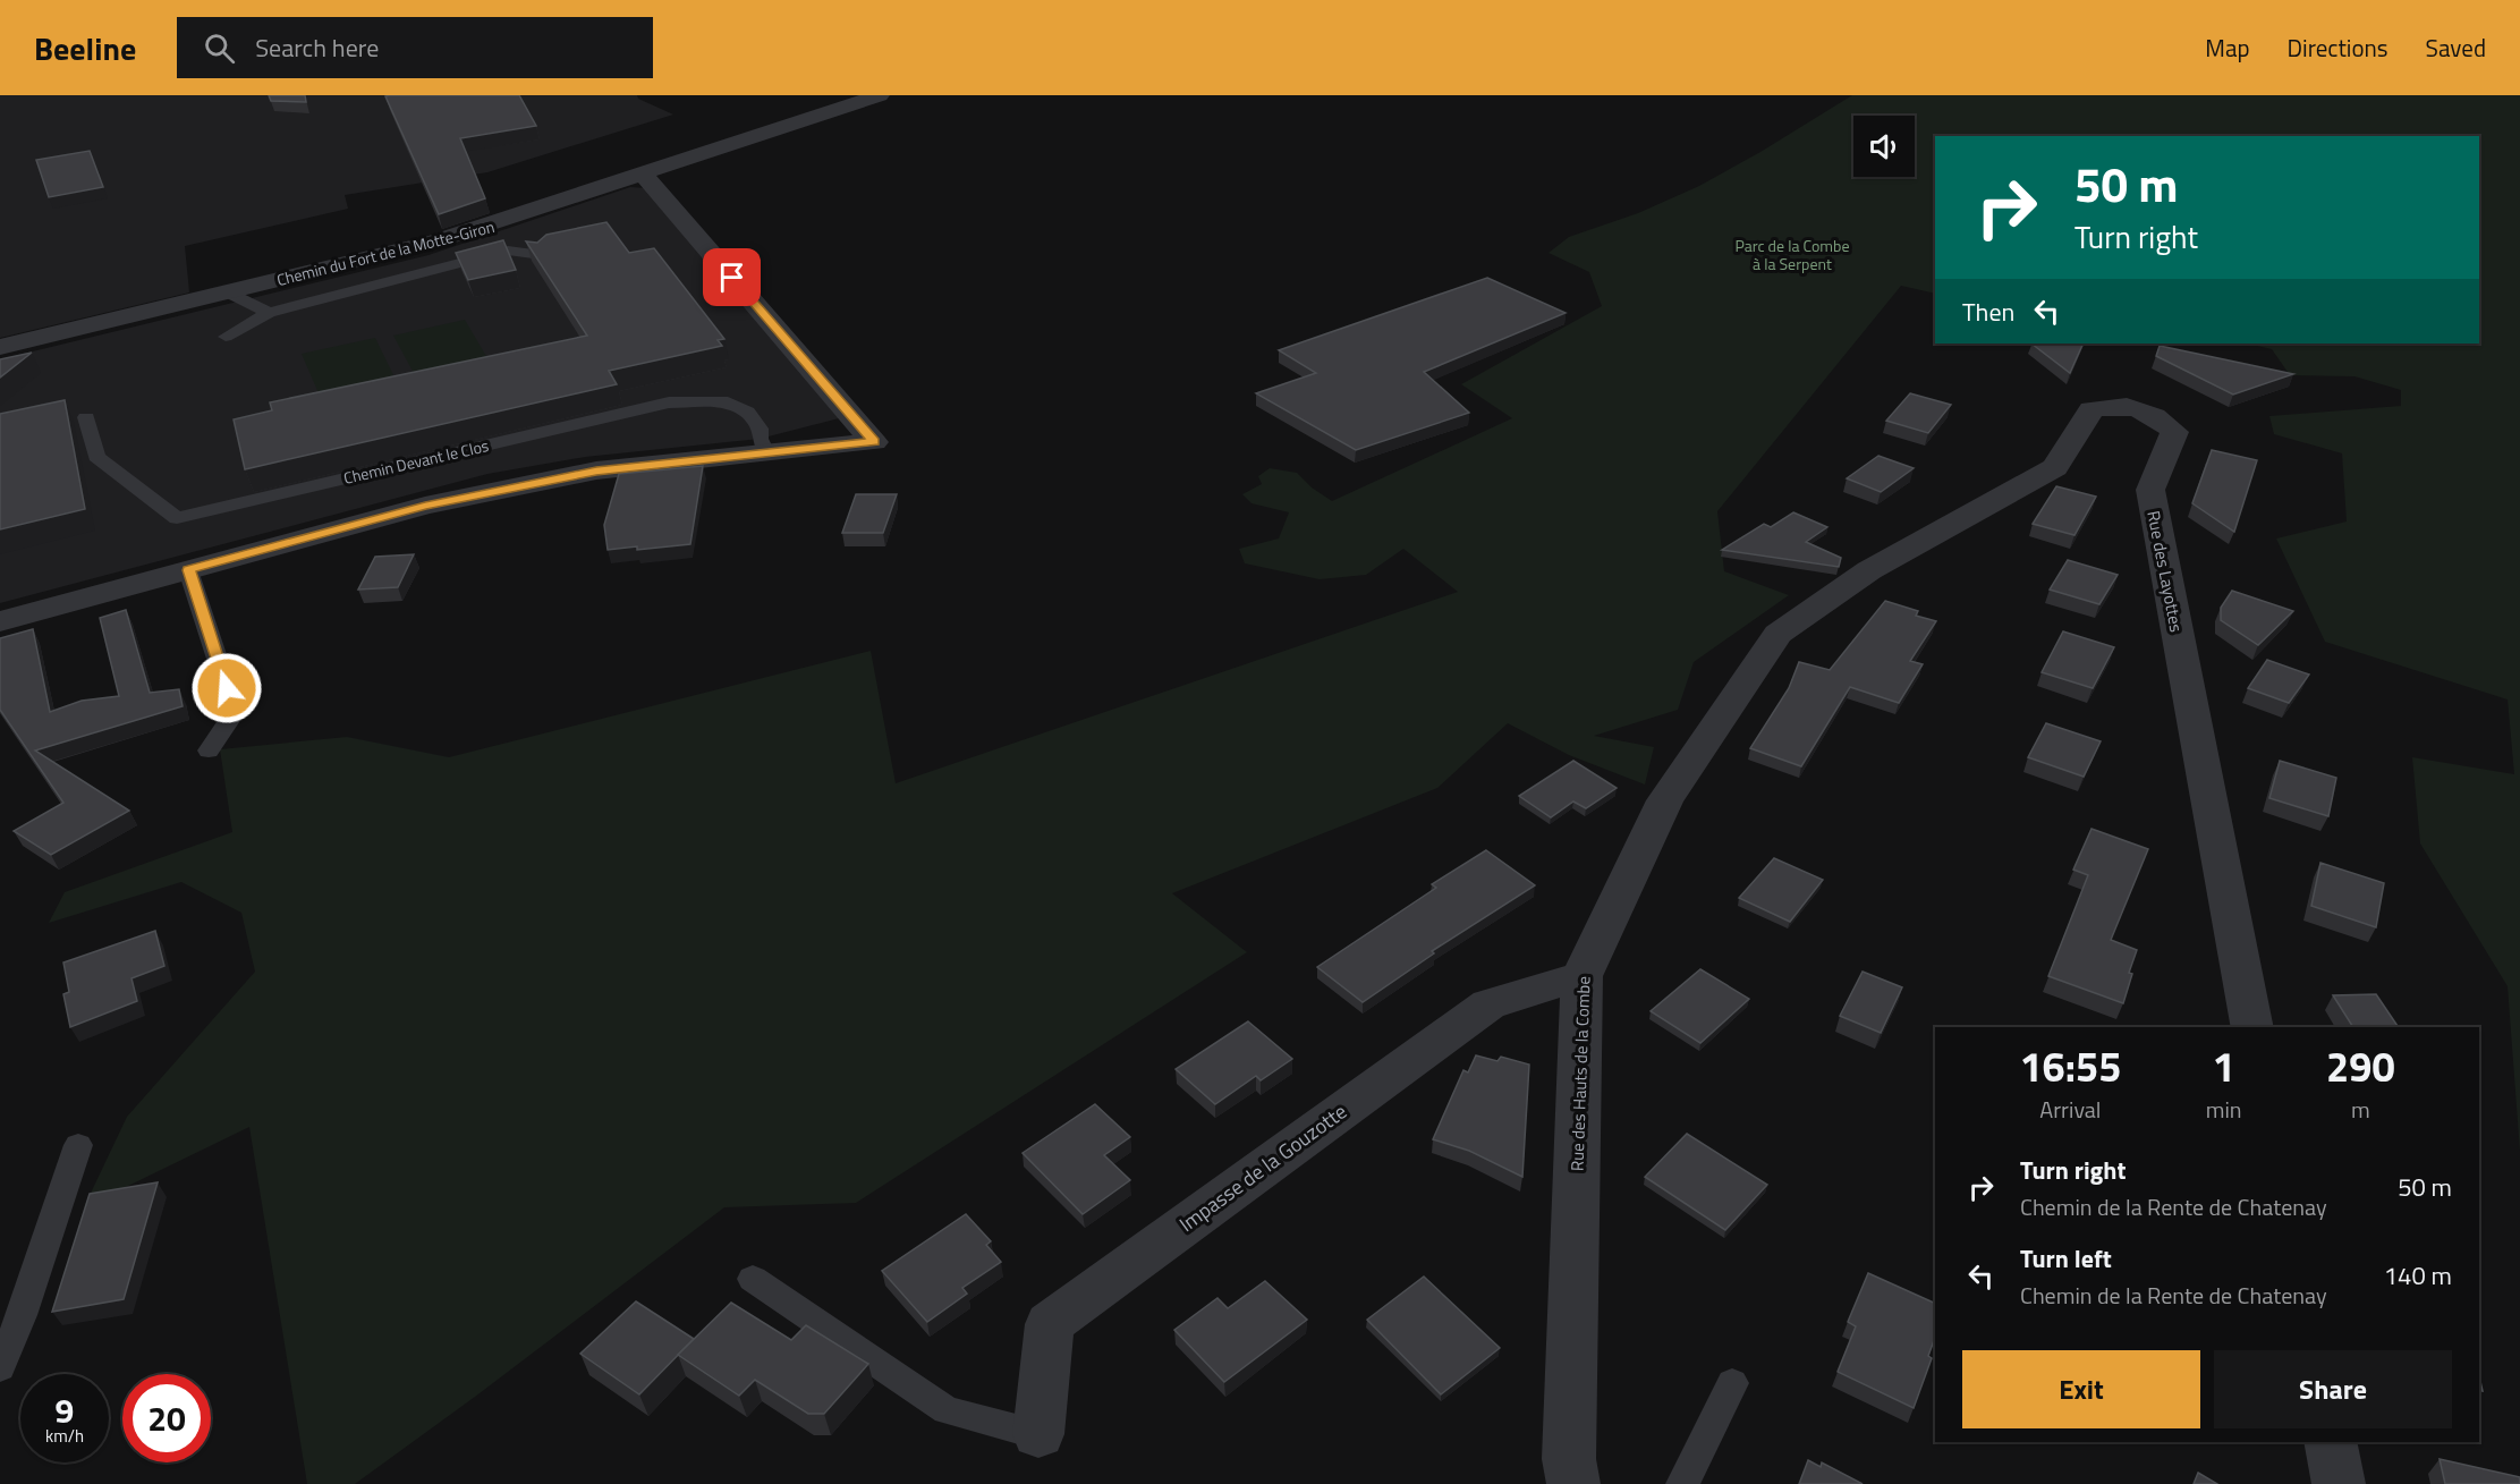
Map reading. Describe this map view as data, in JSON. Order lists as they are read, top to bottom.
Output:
{
  "streets": {
    "street": [
      "Chemin du Fort de la Motte-Giron",
      "Rue des Layottes",
      "Rue des Hauts de la Combe",
      "Impasse de la Gouzotte"
    ],
    "lane": ["Chemin Devant le Clos"]
  },
  "crossings": [
    ["Rue des Layottes", "Rue des Hauts de la Combe"],
    ["Rue des Hauts de la Combe", "Impasse de la Gouzotte"]
  ],
  "parks": ["Parc de la Combe à la Serpent"],
  "page": {
    "header": "Beeline",
    "search": "Search here",
    "nav": ["Map", "Directions", "Saved"],
    "turn": ["50 m", "Turn right"],
    "then": "Then",
    "eta": [
      "16:55",
      "Arrival",
      "1",
      "min",
      "290",
      "m"
    ],
    "list": [
      {
        "name": "Turn right",
        "note": "Chemin de la Rente de Chatenay",
        "value": "50 m"
      },
      {
        "name": "Turn left",
        "note": "Chemin de la Rente de Chatenay",
        "value": "140 m"
      }
    ],
    "buttons": ["Exit", "Share"],
    "speed": "9 km/h",
    "limit": "20"
  }
}
